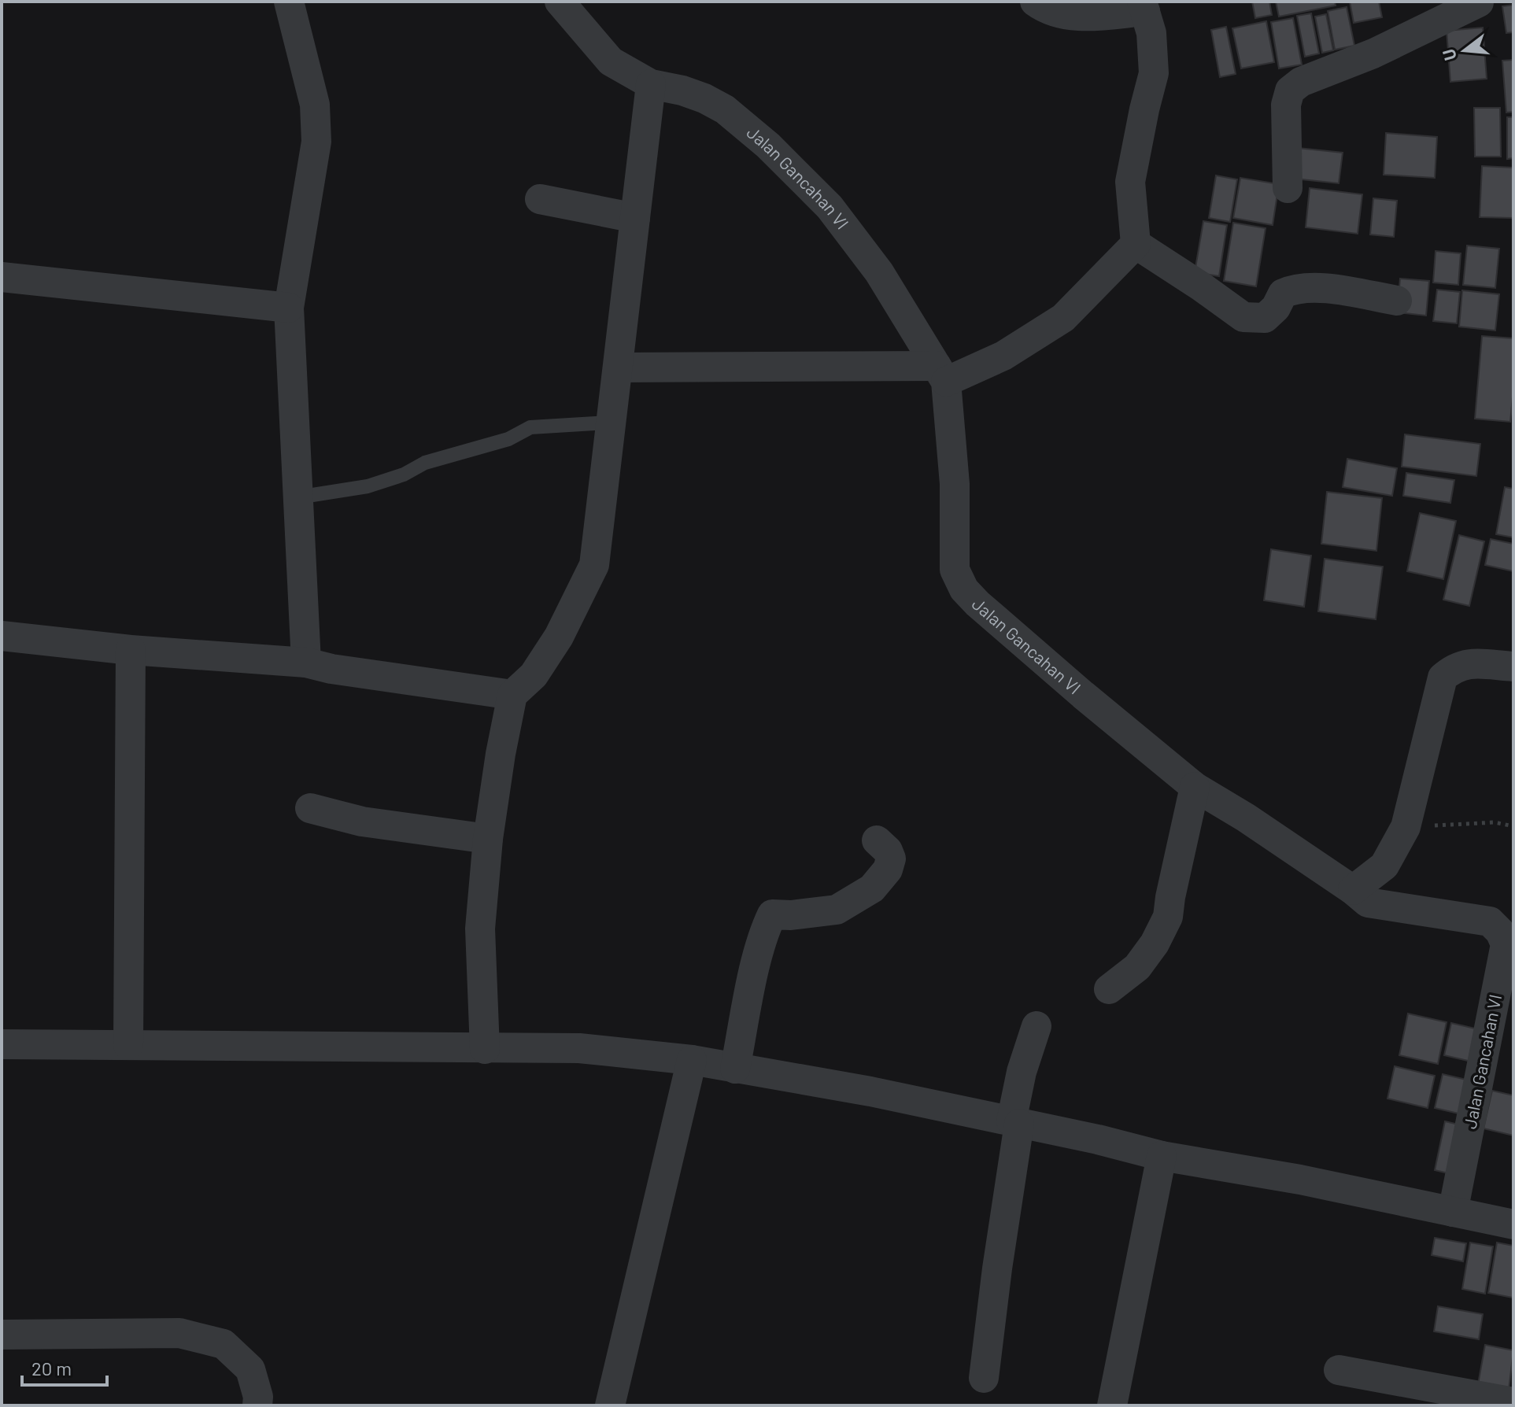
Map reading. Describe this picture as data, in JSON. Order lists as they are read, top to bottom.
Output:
{
  "streets": {
    "street": ["Jalan Gancahan VI"]
  },
  "scale_bar": "20 m",
  "north": "left"
}
